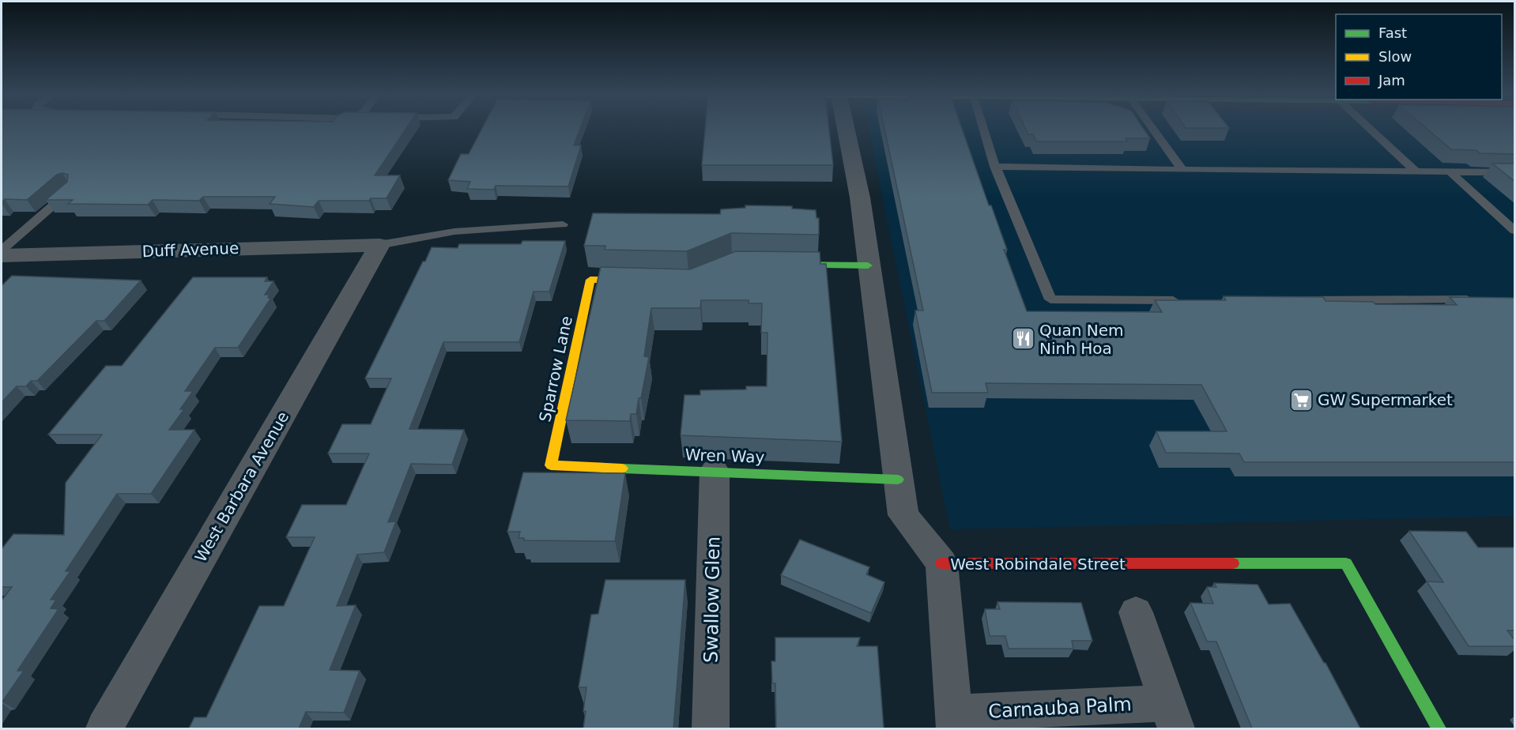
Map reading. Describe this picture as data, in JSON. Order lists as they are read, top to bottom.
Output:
{
  "streets": {
    "street": [
      "Duff Avenue",
      "Sparrow Lane",
      "Wren Way",
      "West Barbara Avenue",
      "West Robindale Street",
      "Swallow Glen",
      "Carnauba Palm"
    ]
  },
  "crossings": [
    ["Duff Avenue", "West Barbara Avenue"],
    ["Sparrow Lane", "Wren Way"],
    ["Wren Way", "West Robindale Street"],
    ["Wren Way", "Swallow Glen"]
  ],
  "places": {
    "restaurant": ["Quan Nem Ninh Hoa"],
    "supermarket": ["GW Supermarket"]
  },
  "legend": ["Fast", "Slow", "Jam"]
}
